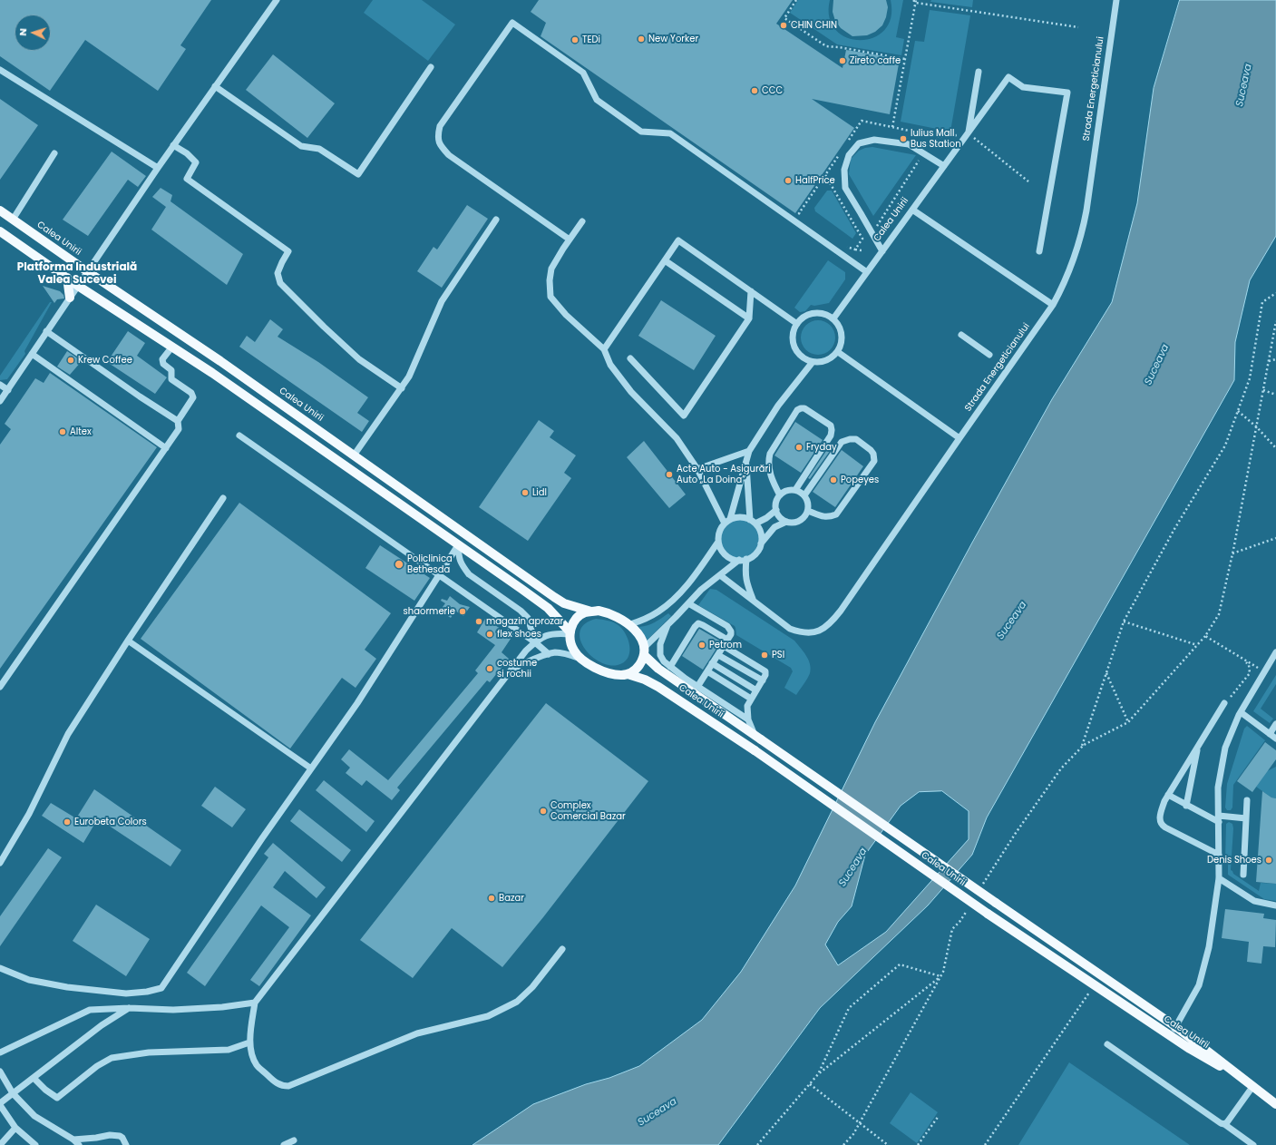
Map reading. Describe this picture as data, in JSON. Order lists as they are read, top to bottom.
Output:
{
  "streets": {
    "main road": ["Calea Unirii"],
    "street": ["Strada Energeticianului"]
  },
  "districts": ["Platforma Industrială Valea Sucevei"],
  "water": ["Suceava"],
  "places": [
    "CHIN CHIN",
    "New Yorker",
    "TEDi",
    "Zireto caffe",
    "CCC",
    "Iulius Mall Bus Station",
    "HalfPrice",
    "Krew Coffee",
    "Altex",
    "Fryday",
    "Acte Auto - Asigurări Auto „La Doina”",
    "Popeyes",
    "Lidl",
    "Policlinica Bethesda",
    "shaormerie",
    "magazin aprozar",
    "flex shoes",
    "Petrom",
    "PSI",
    "costume si rochii",
    "Complex Comercial Bazar",
    "Eurobeta Colors",
    "Denis Shoes",
    "Bazar"
  ],
  "north": "left"
}
